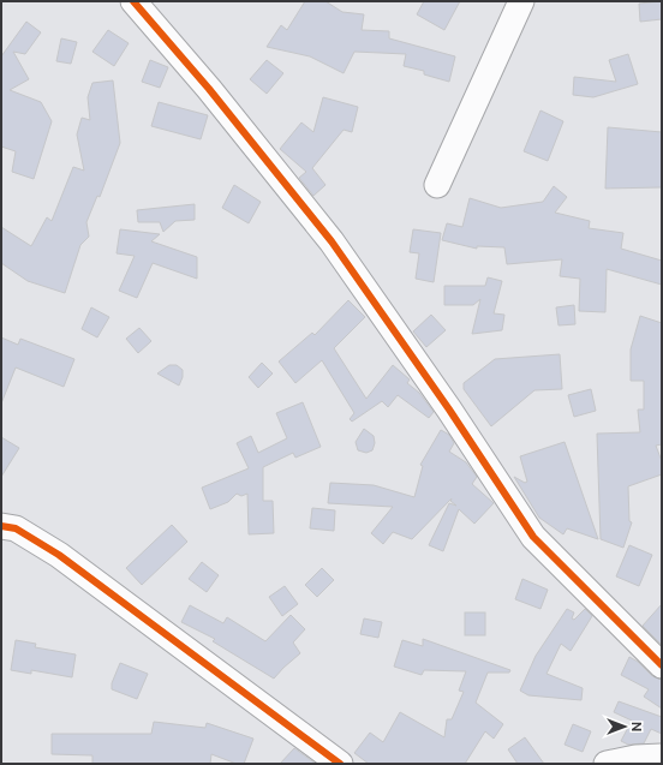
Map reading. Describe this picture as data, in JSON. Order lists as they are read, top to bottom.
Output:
{
  "north": "right"
}
